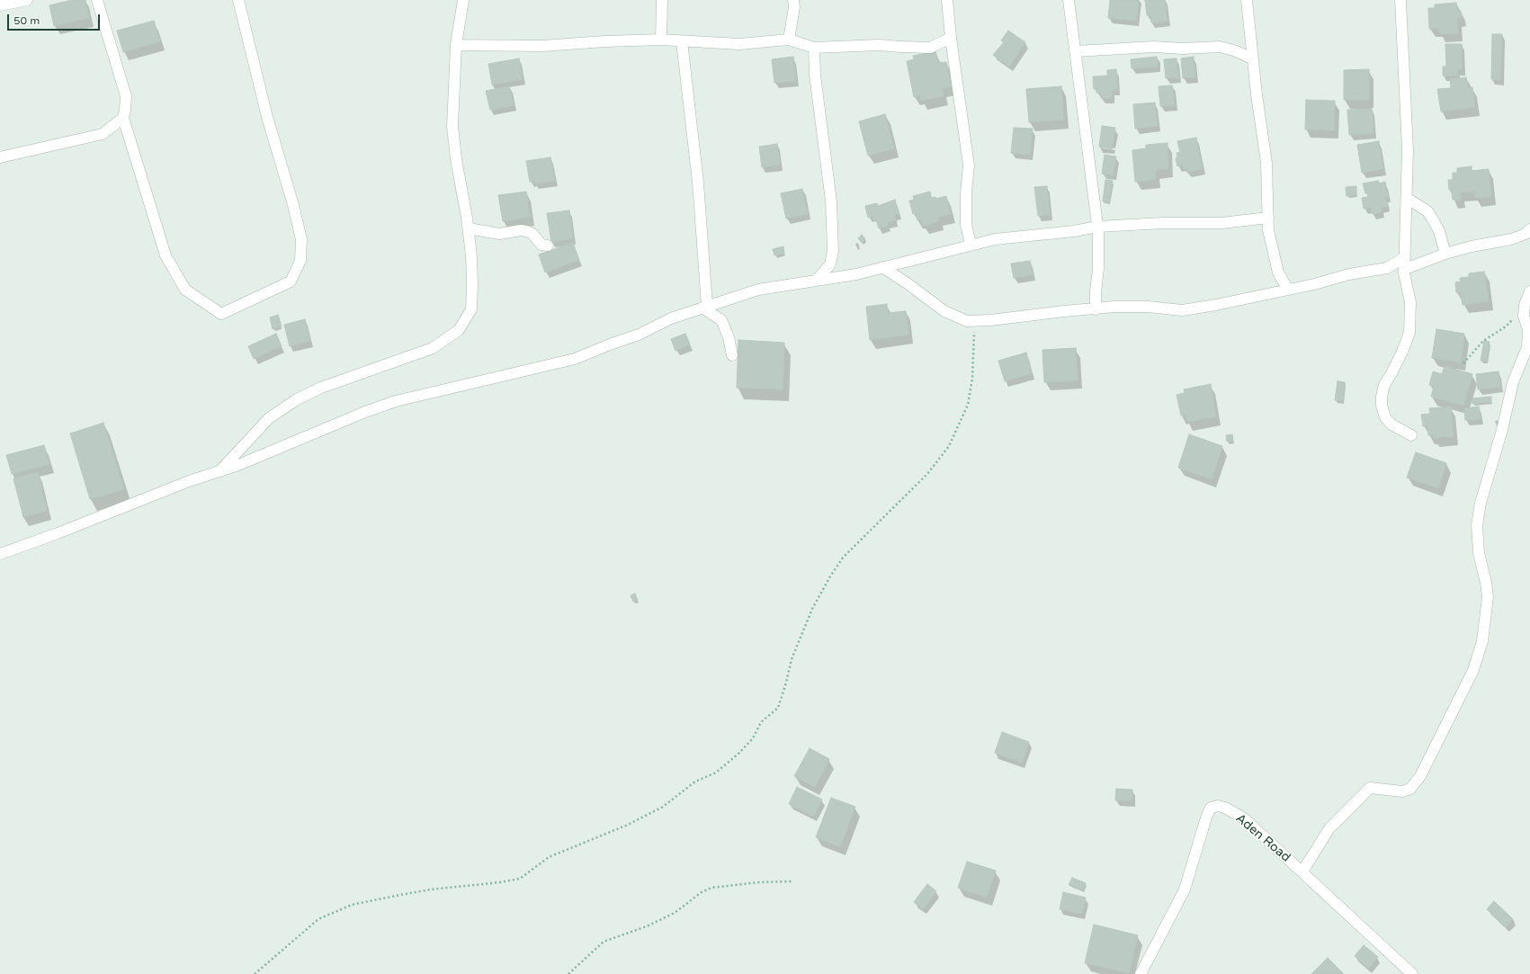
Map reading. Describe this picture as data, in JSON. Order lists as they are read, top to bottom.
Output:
{
  "streets": {
    "street": ["Aden Road"]
  },
  "scale_bar": "50 m"
}
